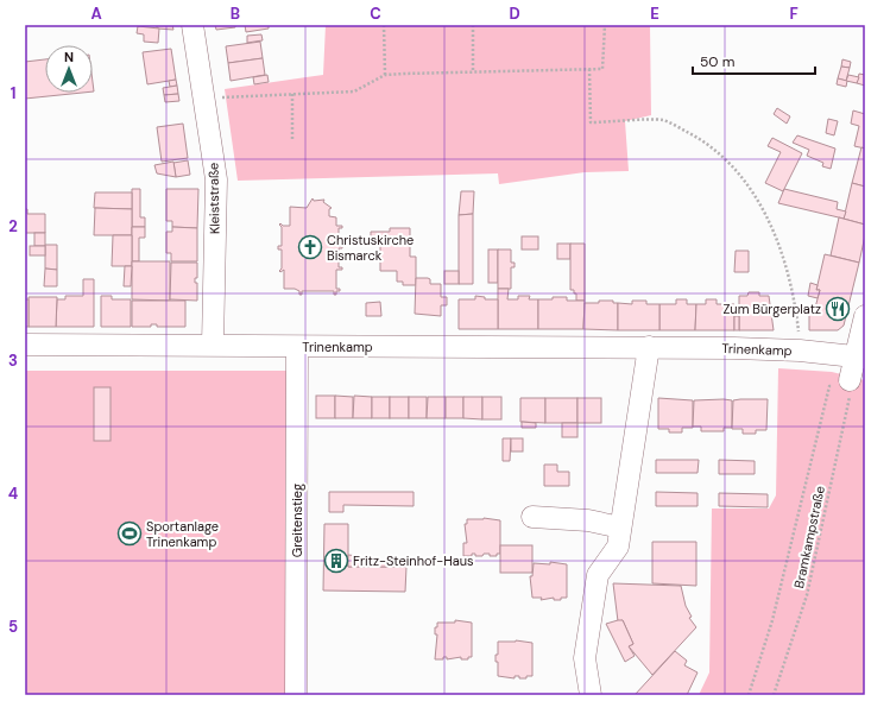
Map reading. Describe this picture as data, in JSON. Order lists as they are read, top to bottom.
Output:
{
  "streets": {
    "street": ["Kleiststraße", "Trinenkamp", "Greitenstieg"],
    "path": ["Bramkampstraße"]
  },
  "crossings": [
    ["Kleiststraße", "Trinenkamp"],
    ["Trinenkamp", "Greitenstieg"]
  ],
  "places": {
    "church": ["Christuskirche Bismarck"],
    "restaurant": ["Zum Bürgerplatz"],
    "sports": ["Sportanlage Trinenkamp"],
    "building": ["Fritz-Steinhof-Haus"]
  },
  "scale_bar": "50 m",
  "north": "top",
  "grid": {
    "columns": [
      "A",
      "B",
      "C",
      "D",
      "E",
      "F"
    ],
    "rows": [
      "1",
      "2",
      "3",
      "4",
      "5"
    ]
  }
}
